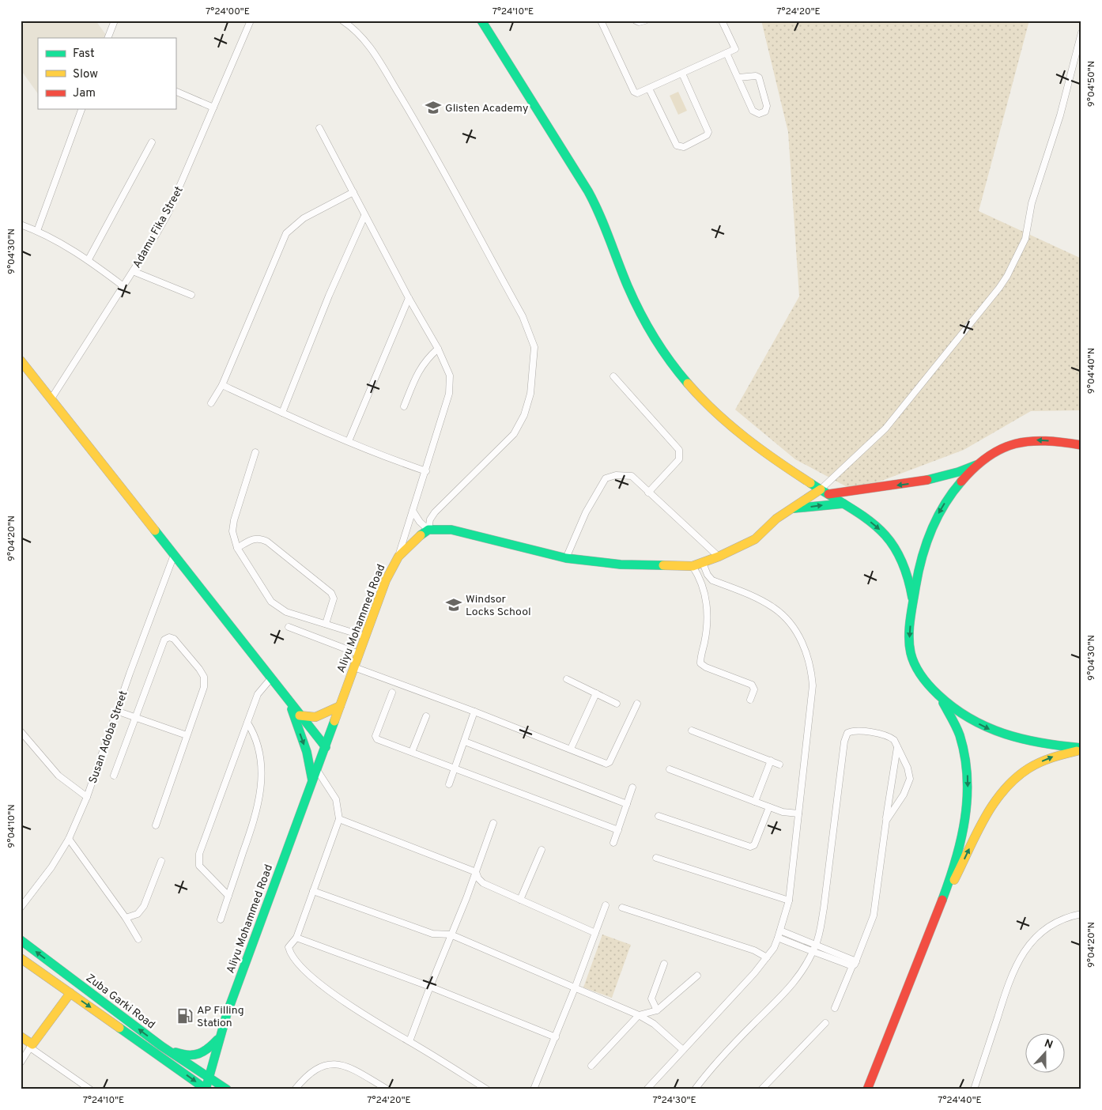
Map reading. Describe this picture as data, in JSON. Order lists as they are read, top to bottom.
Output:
{
  "streets": {
    "street": [
      "Adamu Fika Street",
      "Aliyu Mohammed Road",
      "Susan Adoba Street",
      "Zuba Garki Road"
    ]
  },
  "crossings": [
    ["Aliyu Mohammed Road", "Zuba Garki Road"]
  ],
  "places": {
    "school or university": ["Glisten Academy", "Windsor Locks School"],
    "fuel station": ["AP Filling Station"]
  },
  "legend": ["Fast", "Slow", "Jam"],
  "north": "top",
  "coordinates": [
    "7°24'00\"E",
    "7°24'10\"E",
    "7°24'20\"E",
    "9°04'50\"N",
    "9°04'30\"N",
    "9°04'40\"N",
    "9°04'20\"N",
    "9°04'10\"N",
    "7°24'30\"E",
    "7°24'40\"E"
  ]
}
